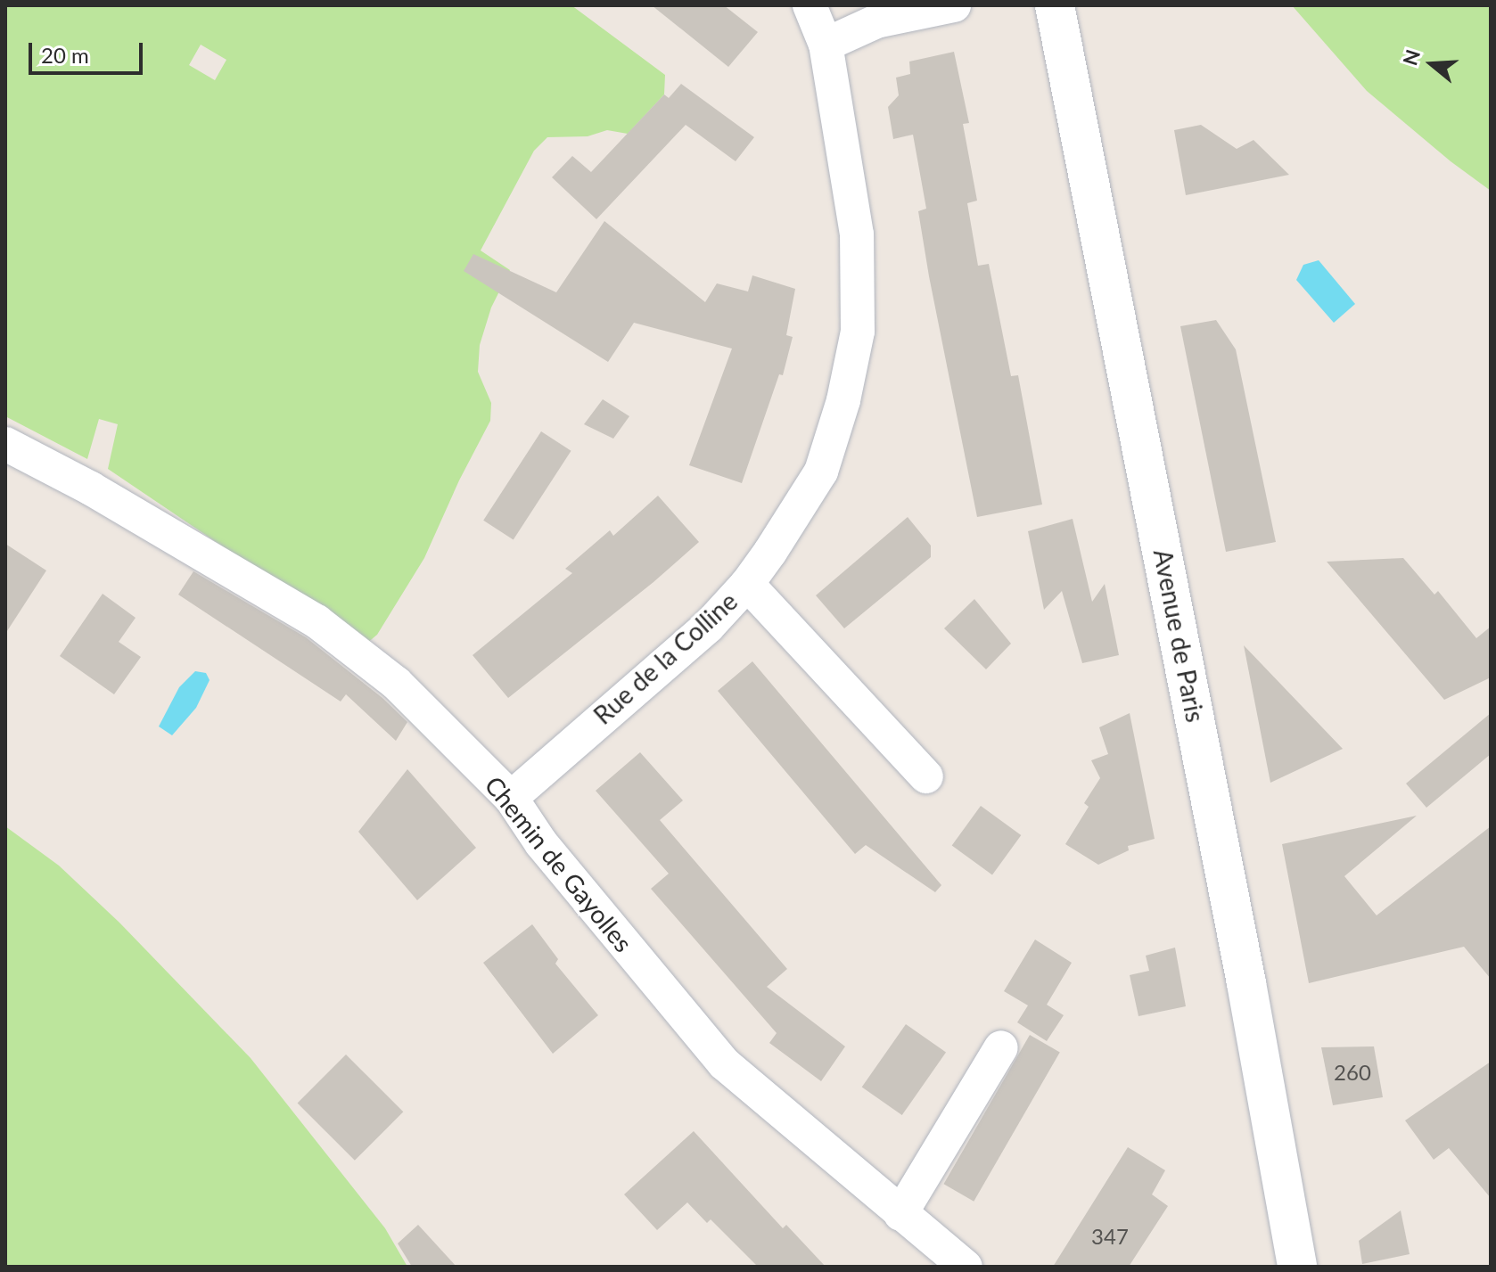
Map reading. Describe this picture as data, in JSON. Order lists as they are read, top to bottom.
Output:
{
  "streets": {
    "main road": ["Avenue de Paris"],
    "street": ["Rue de la Colline", "Chemin de Gayolles"]
  },
  "crossings": [
    ["Rue de la Colline", "Chemin de Gayolles"]
  ],
  "house_numbers": ["260", "347"],
  "scale_bar": "20 m",
  "north": "left"
}
